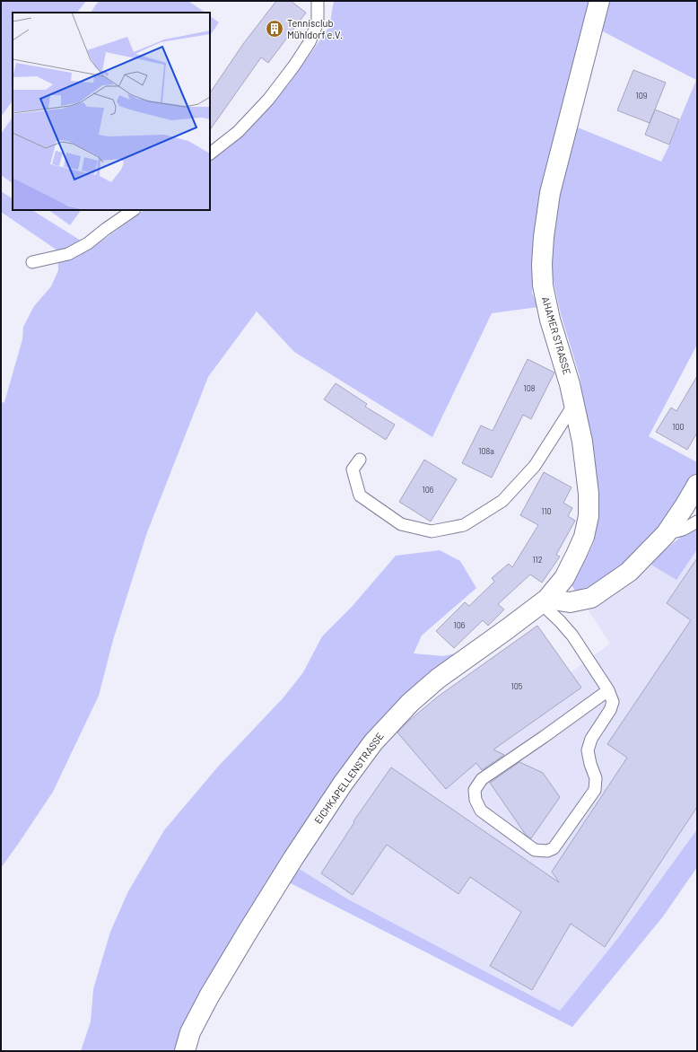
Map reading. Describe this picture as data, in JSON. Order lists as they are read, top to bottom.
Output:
{
  "streets": {
    "street": ["AHAMER STRASSE", "EICHKAPELLENSTRASSE"]
  },
  "crossings": [
    ["AHAMER STRASSE", "EICHKAPELLENSTRASSE"]
  ],
  "places": {
    "building": ["Tennisclub Mühldorf e.V."]
  },
  "house_numbers": [
    "109",
    "108",
    "100",
    "108a",
    "106",
    "110",
    "112",
    "106",
    "105"
  ]
}
